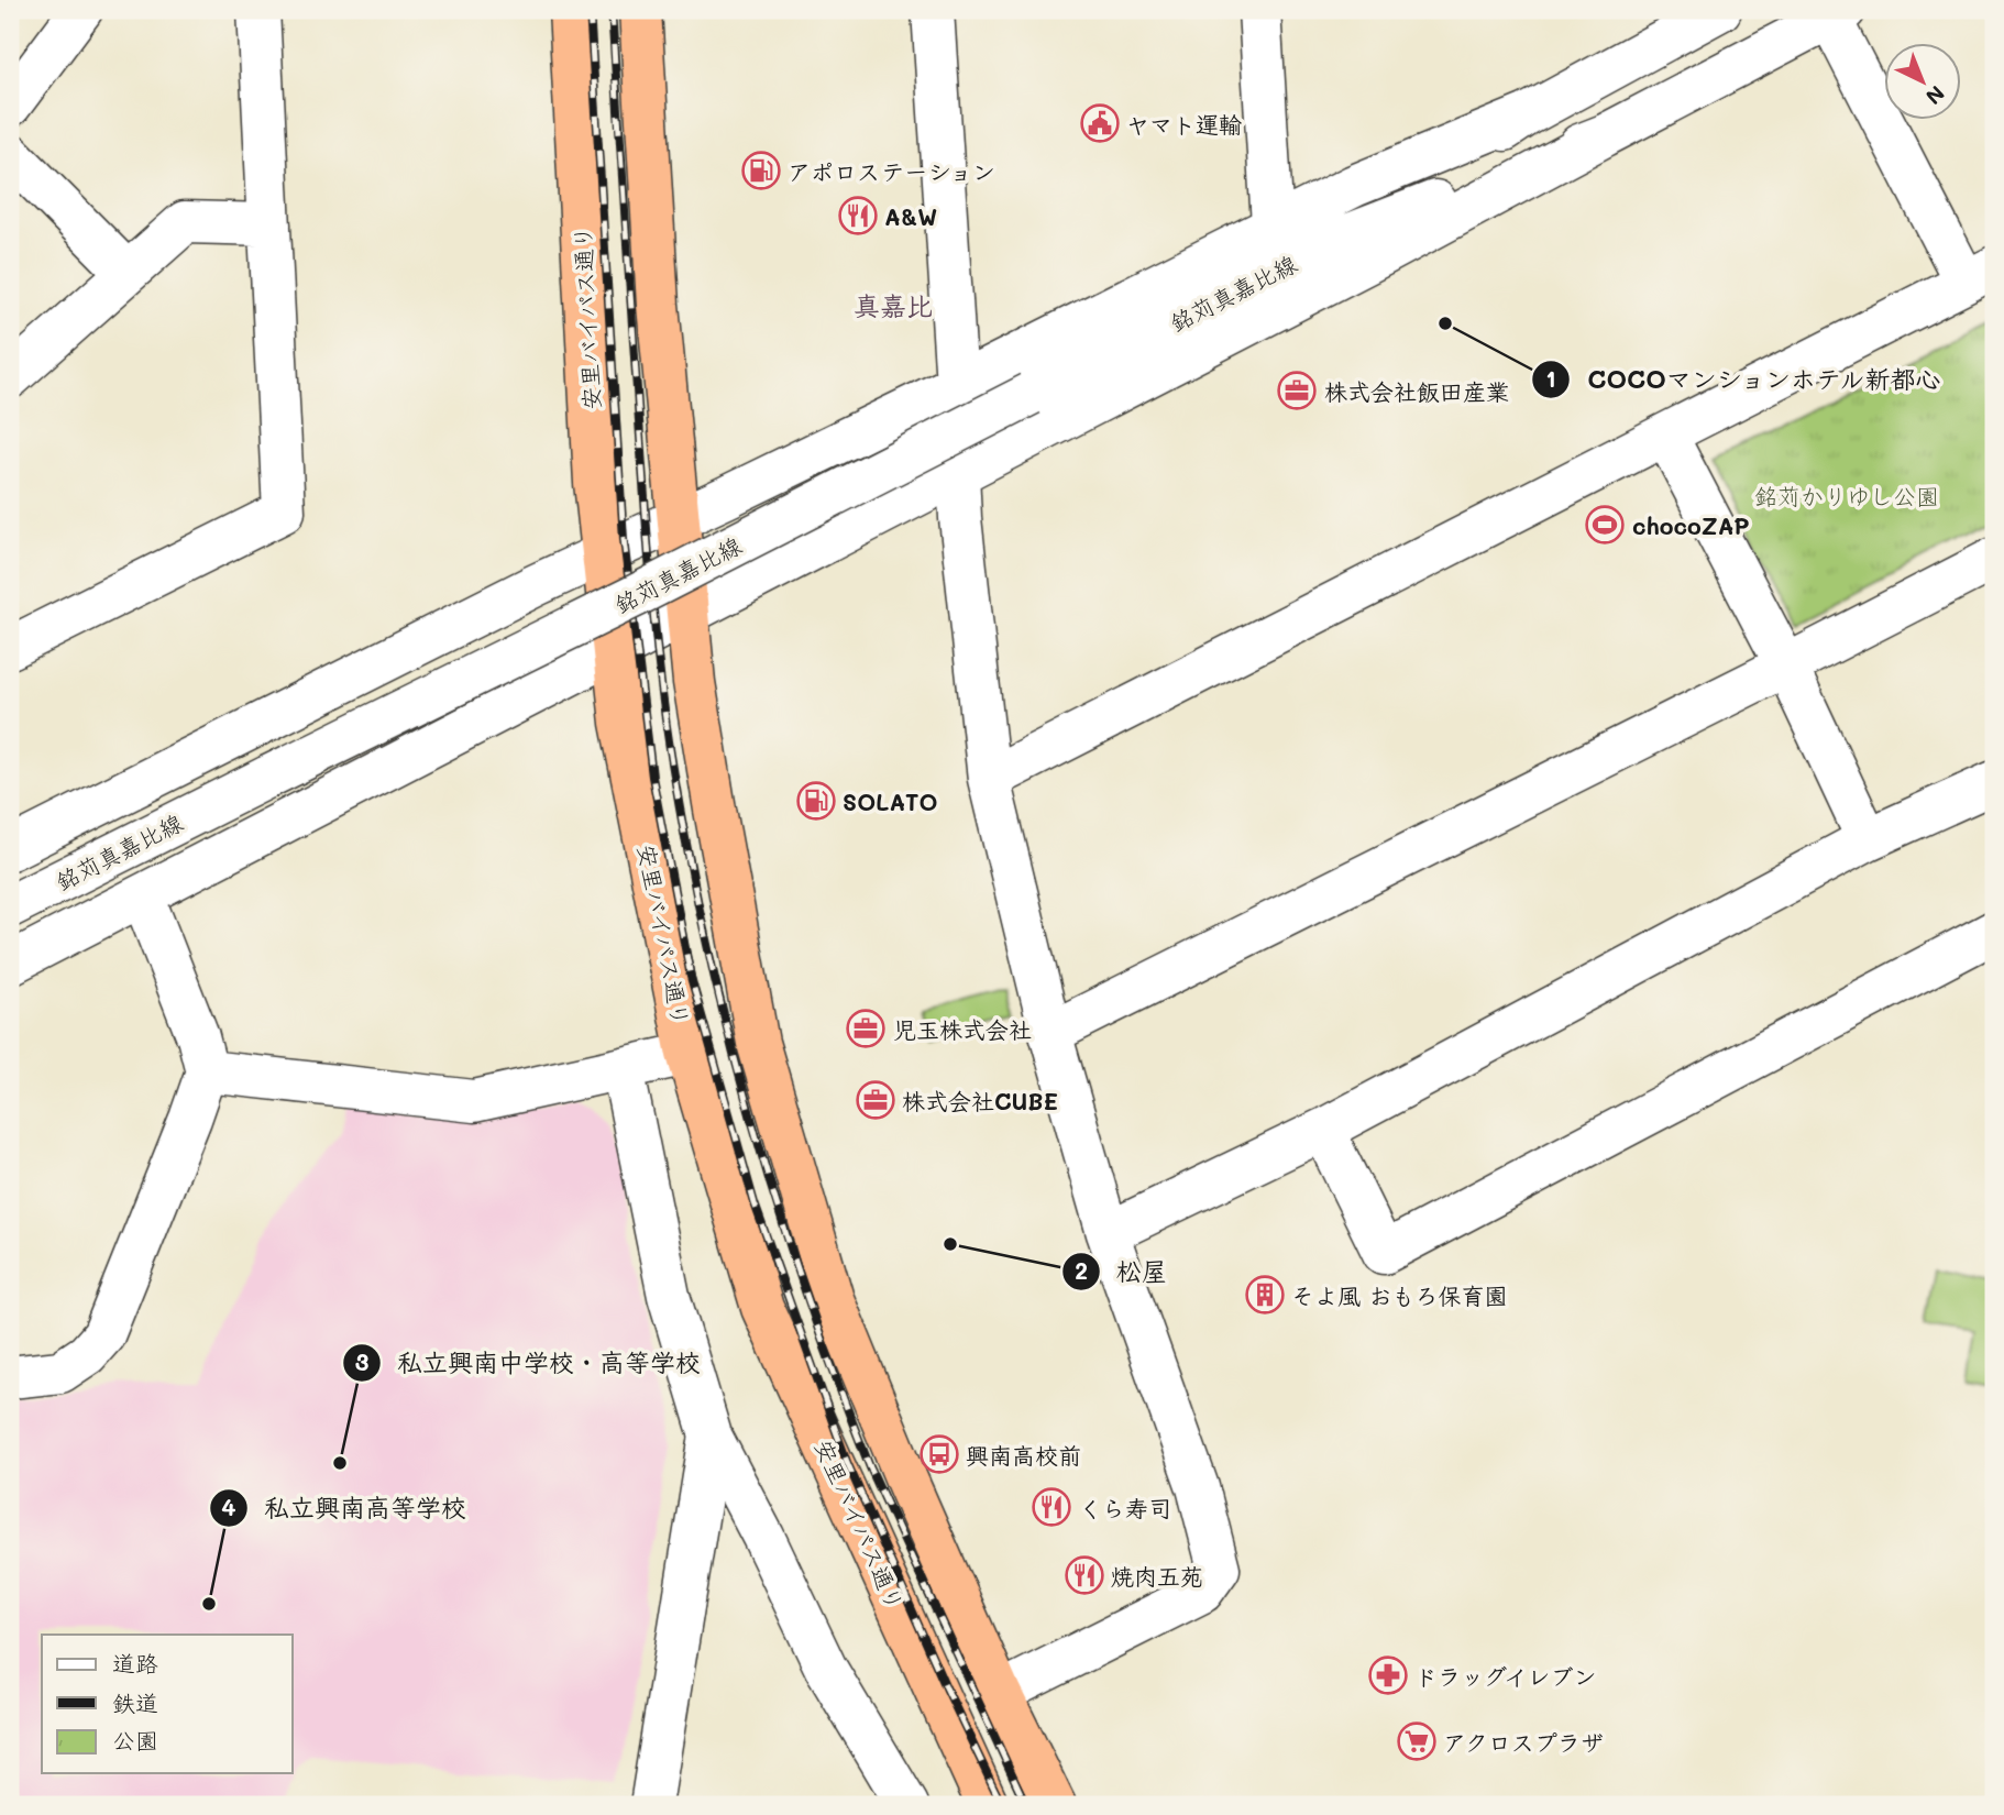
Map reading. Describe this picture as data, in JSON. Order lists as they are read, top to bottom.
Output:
{
  "streets": {
    "highway": ["安里バイパス通り"],
    "street": ["銘苅真嘉比線"]
  },
  "districts": ["真嘉比"],
  "parks": ["銘苅かりゆし公園"],
  "places": {
    "public building": ["ヤマト運輸"],
    "fuel station": ["アポロステーション", "SOLATO"],
    "restaurant": ["A&W", "くら寿司", "焼肉五苑"],
    "other": [
      "COCOマンションホテル新都心",
      "松屋",
      "私立興南中学校・高等学校",
      "私立興南高等学校"
    ],
    "office": ["株式会社飯田産業", "児玉株式会社", "株式会社CUBE"],
    "sports": ["chocoZAP"],
    "building": ["そよ風 おもろ保育園"],
    "bus stop": ["興南高校前"],
    "pharmacy": ["ドラッグイレブン"],
    "supermarket": ["アクロスプラザ"]
  },
  "legend": ["道路", "鉄道", "公園"],
  "north": "bottom right"
}
